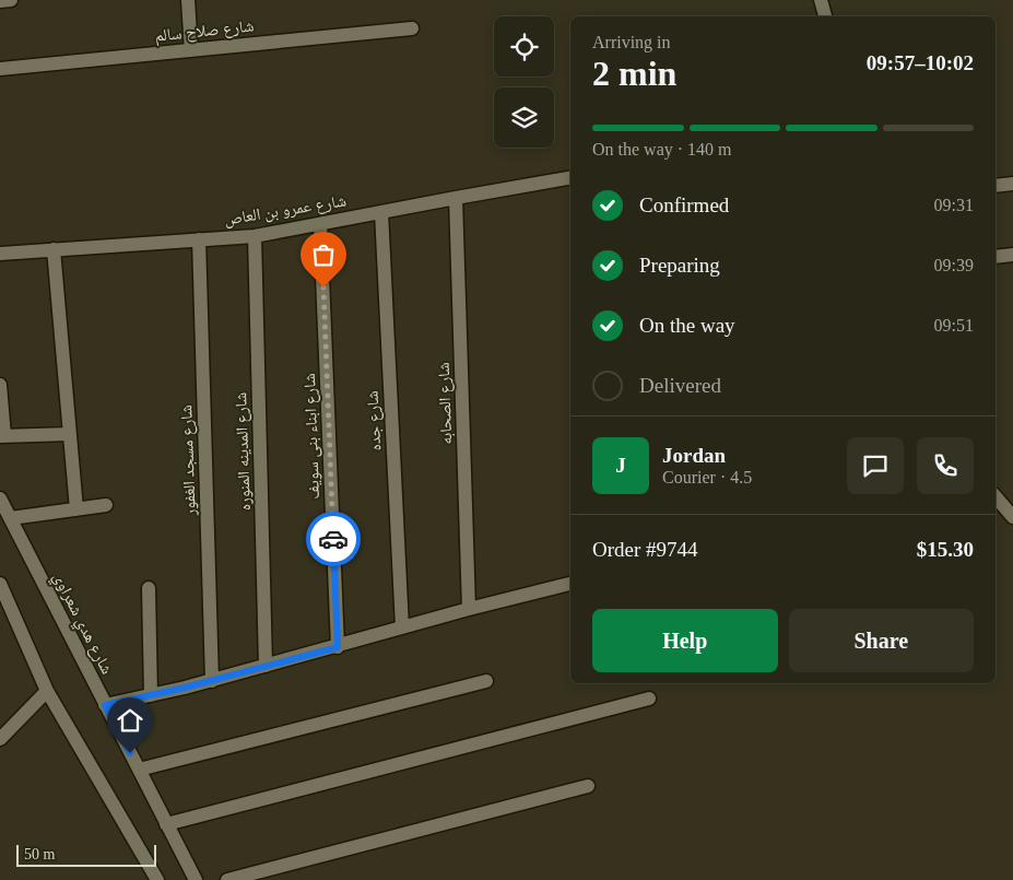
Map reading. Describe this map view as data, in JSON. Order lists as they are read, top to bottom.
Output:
{
  "streets": {
    "street": [
      "شارع صلاح سالم",
      "شارع عمرو بن العاص",
      "شارع الصحابه",
      "شارع جده",
      "شارع ابناء بنى سويف",
      "شارع المدينه المنوره",
      "شارع مسجد الغفور",
      "شارع هدي شعراوي"
    ]
  },
  "crossings": [
    ["شارع عمرو بن العاص", "شارع الصحابه"],
    ["شارع عمرو بن العاص", "شارع جده"],
    ["شارع عمرو بن العاص", "شارع ابناء بنى سويف"],
    ["شارع عمرو بن العاص", "شارع المدينه المنوره"],
    ["شارع عمرو بن العاص", "شارع مسجد الغفور"]
  ],
  "scale_bar": "50 m",
  "page": {
    "heading": ["2 min", "Arriving in", "09:57–10:02"],
    "panel": [
      "Jordan",
      "Courier · 4.5",
      "Order #9744",
      "$15.30"
    ],
    "bar": "On the way · 140 m",
    "list": [
      ["Confirmed", "09:31"],
      ["Preparing", "09:39"],
      ["On the way", "09:51"],
      "Delivered"
    ],
    "round": "J",
    "buttons": ["Help", "Share"],
    "scale": "50 m"
  }
}
